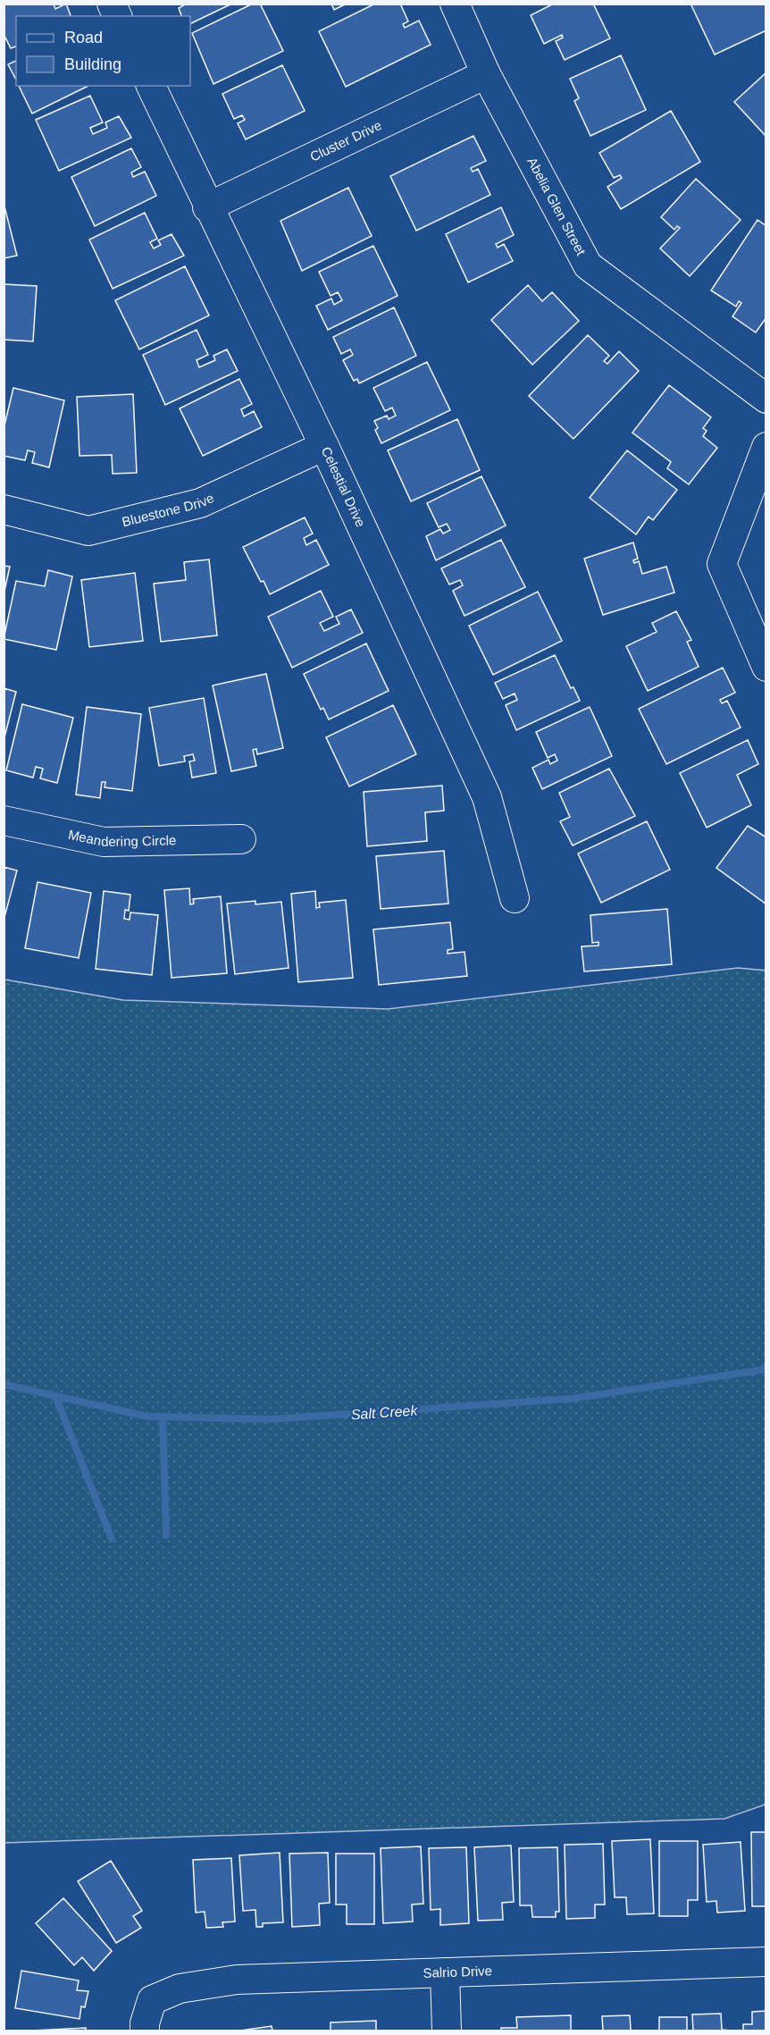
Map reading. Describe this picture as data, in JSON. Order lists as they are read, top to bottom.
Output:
{
  "streets": {
    "street": [
      "Cluster Drive",
      "Abelia Glen Street",
      "Celestial Drive",
      "Bluestone Drive",
      "Meandering Circle",
      "Salrio Drive"
    ]
  },
  "crossings": [
    ["Cluster Drive", "Abelia Glen Street"],
    ["Cluster Drive", "Celestial Drive"],
    ["Celestial Drive", "Bluestone Drive"]
  ],
  "water": ["Salt Creek"],
  "legend": ["Road", "Building"]
}
